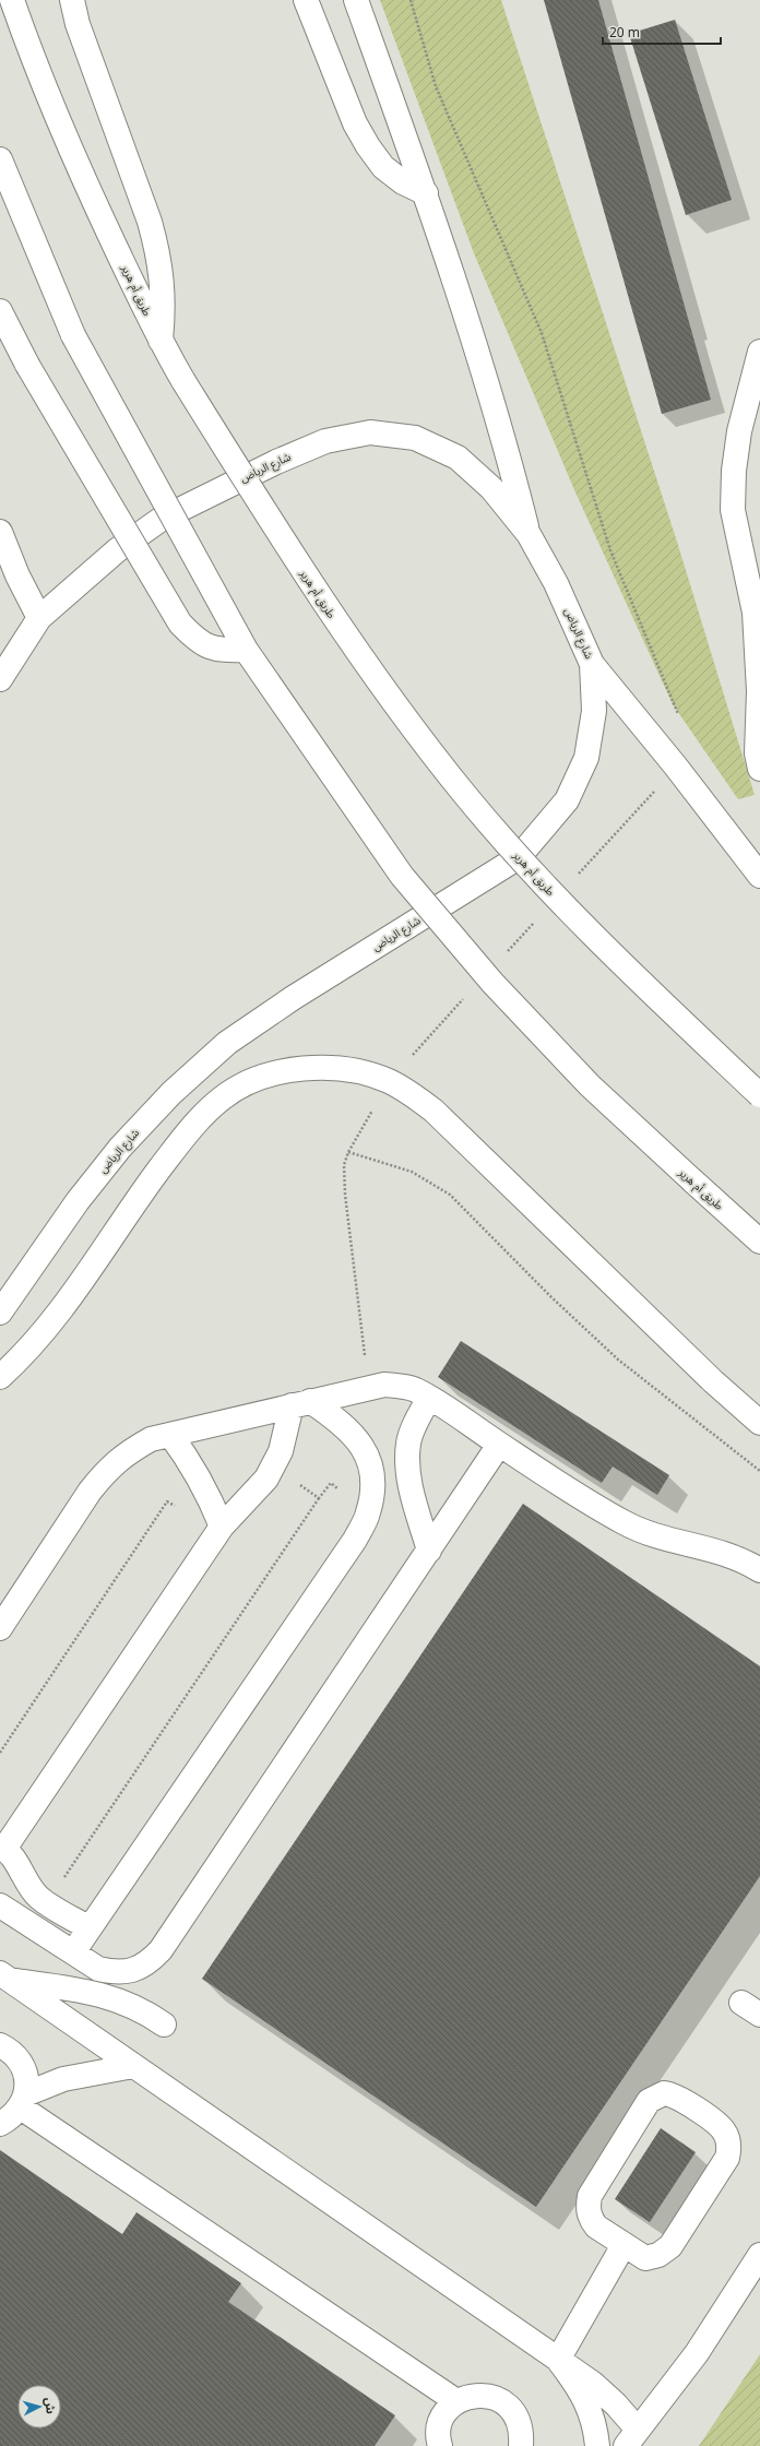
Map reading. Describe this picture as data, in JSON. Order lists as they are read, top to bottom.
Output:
{
  "streets": {
    "main road": ["طريق أم هرير", "شارع الرياض"]
  },
  "scale_bar": "20 m",
  "north": "right"
}
